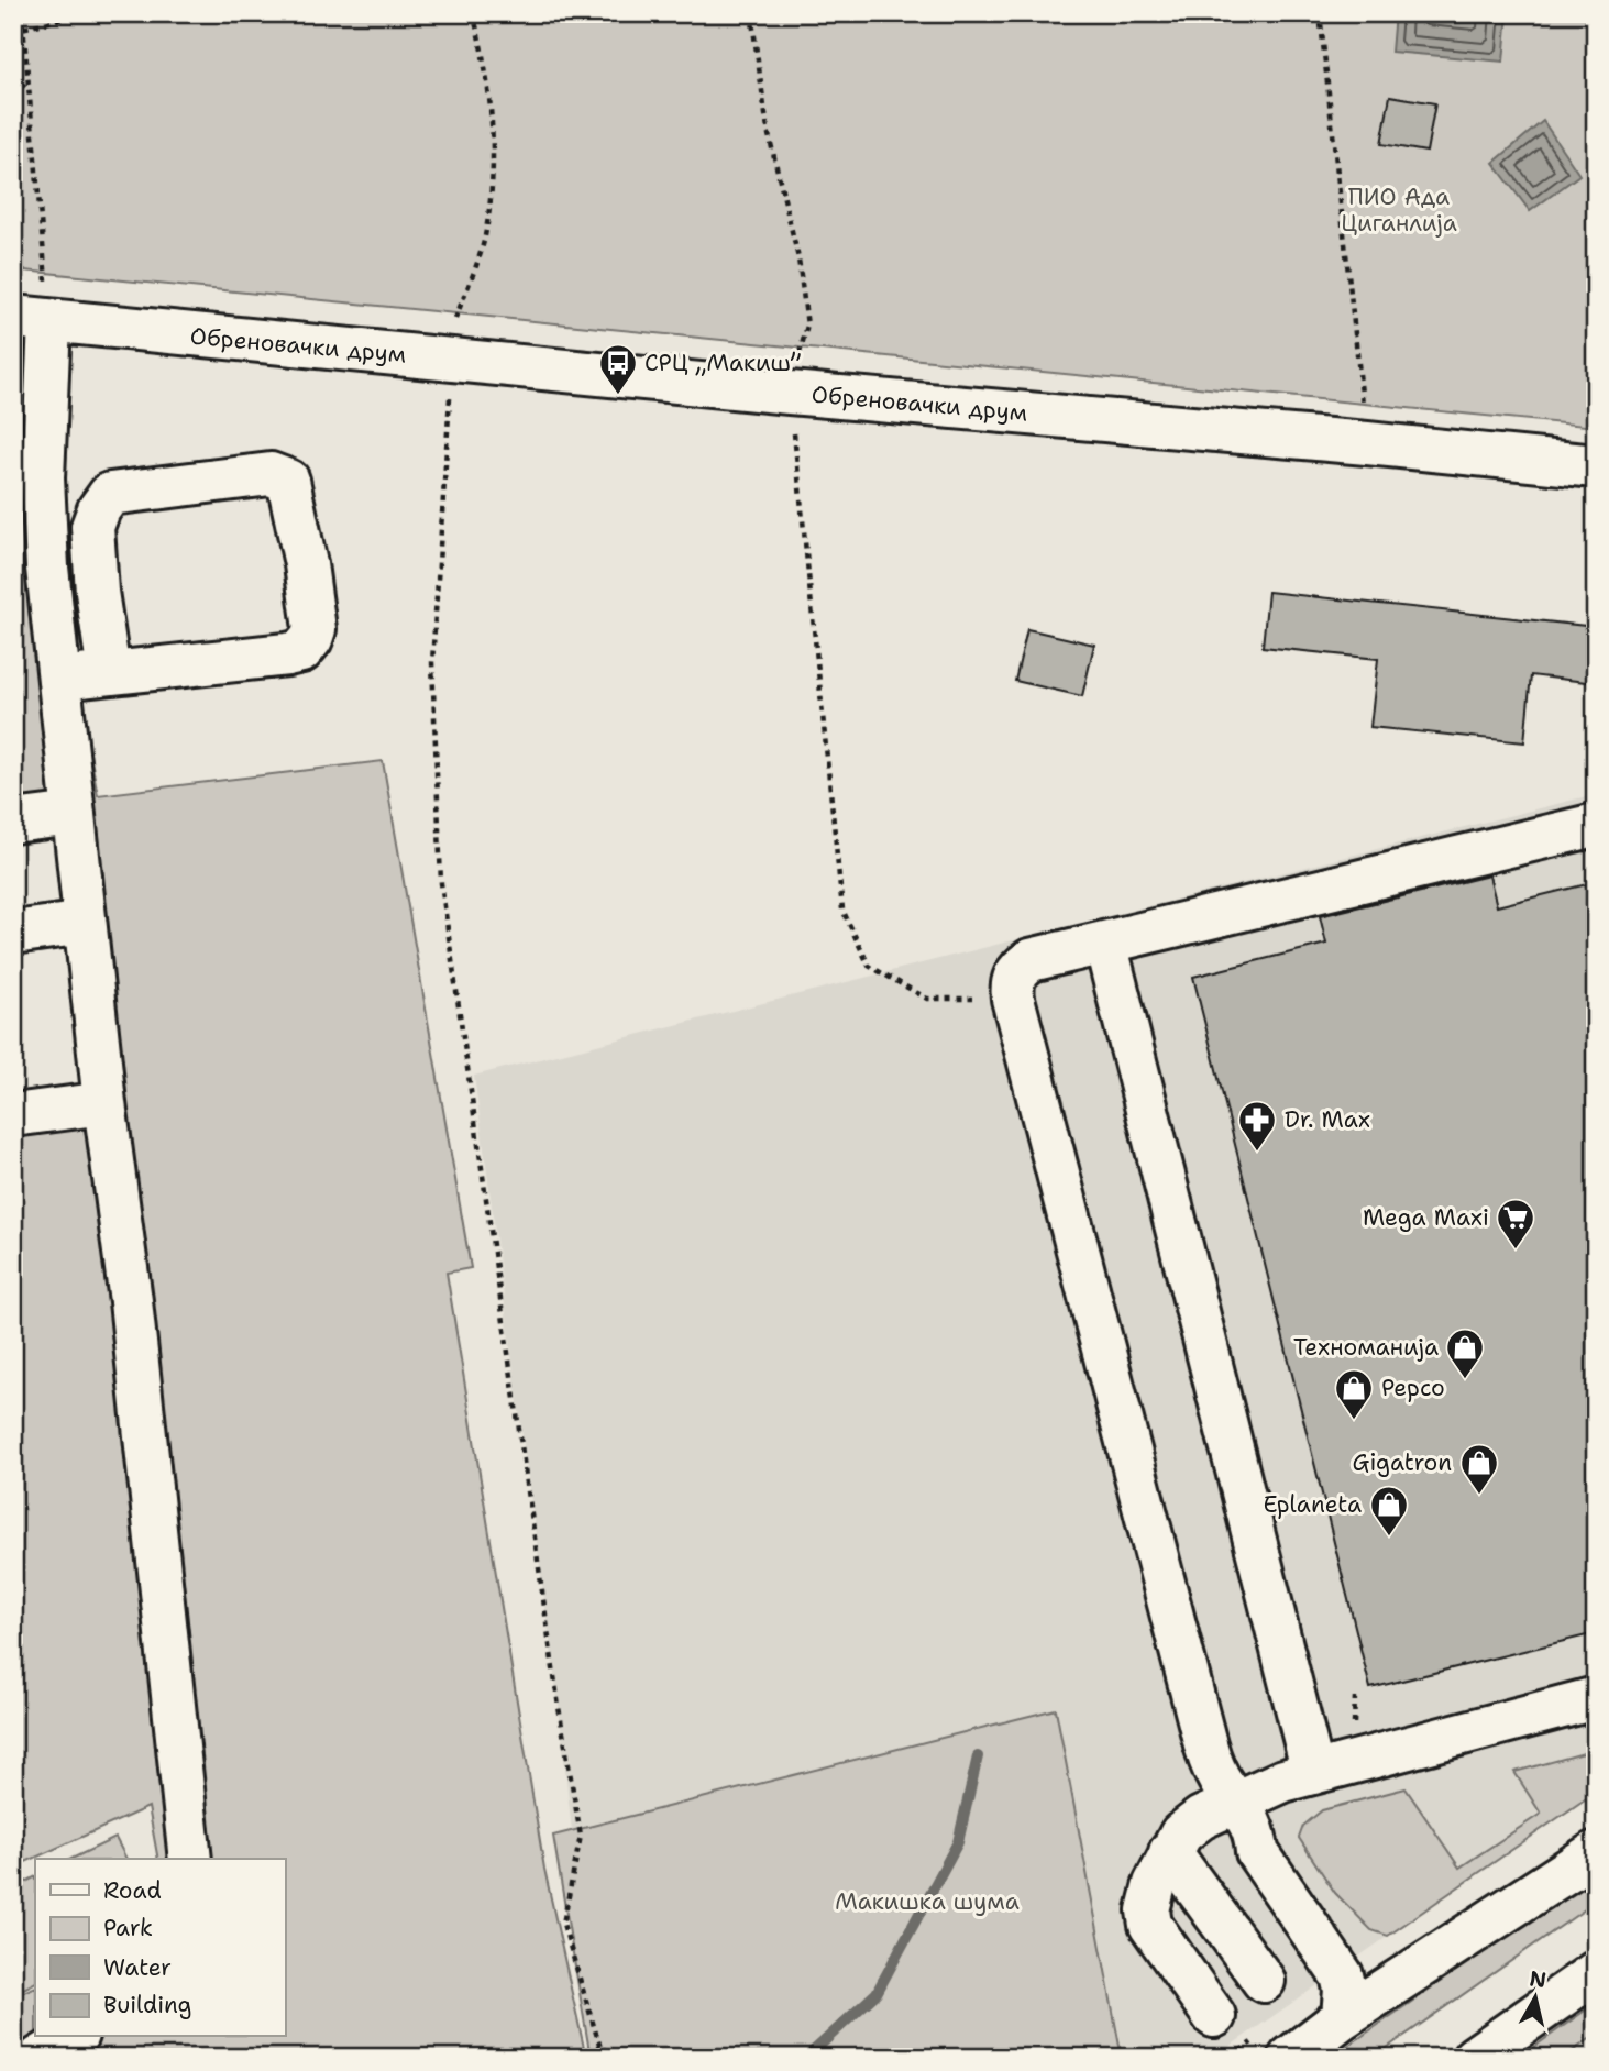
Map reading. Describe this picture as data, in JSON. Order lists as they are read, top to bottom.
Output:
{
  "streets": {
    "street": ["Обреновачки друм"]
  },
  "parks": ["ПИО Ада Циганлија", "Макишка шума"],
  "places": {
    "bus stop": ["СРЦ „Макиш”"],
    "pharmacy": ["Dr. Max"],
    "supermarket": ["Mega Maxi"],
    "shop": [
      "Техноманија",
      "Pepco",
      "Gigatron",
      "Eplaneta"
    ]
  },
  "legend": [
    "Road",
    "Park",
    "Water",
    "Building"
  ],
  "north": "top"
}
